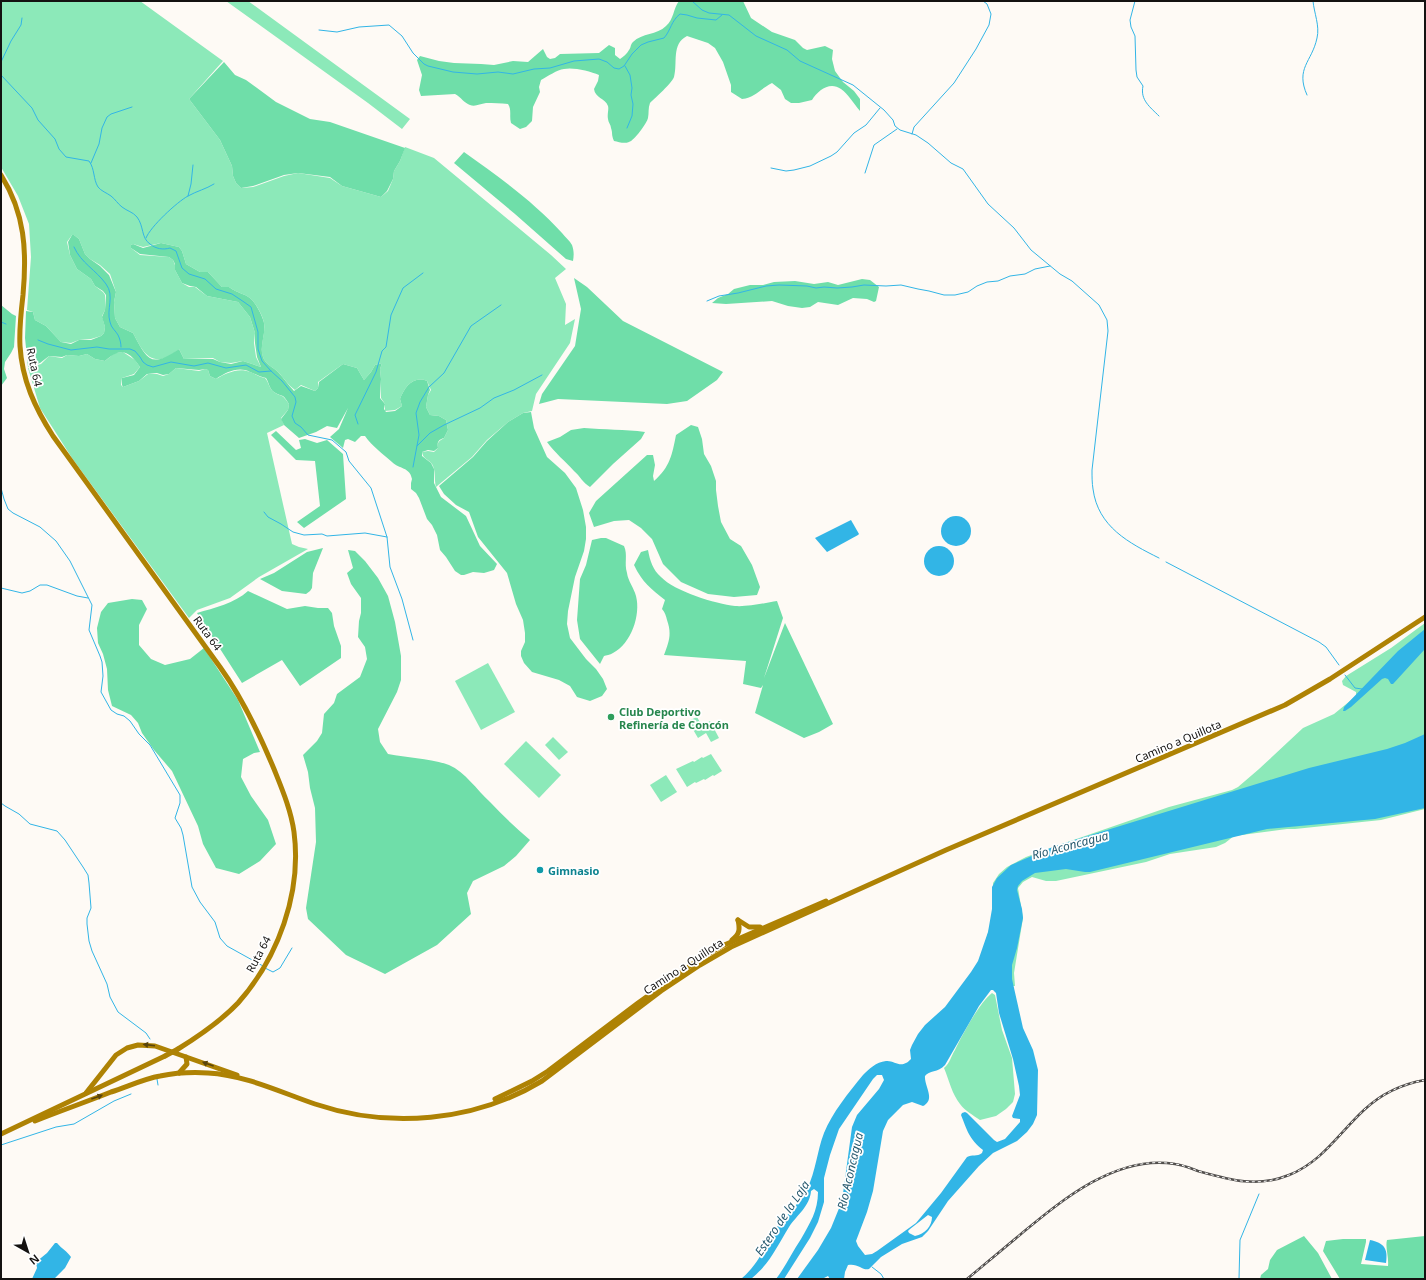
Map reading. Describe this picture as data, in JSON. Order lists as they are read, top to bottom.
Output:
{
  "streets": {
    "main road": ["Ruta 64", "Camino a Quillota"]
  },
  "water": ["Río Aconcagua", "Estero de la Laja"],
  "places": ["Club Deportivo Refinería de Concón", "Gimnasio"],
  "north": "bottom right"
}
